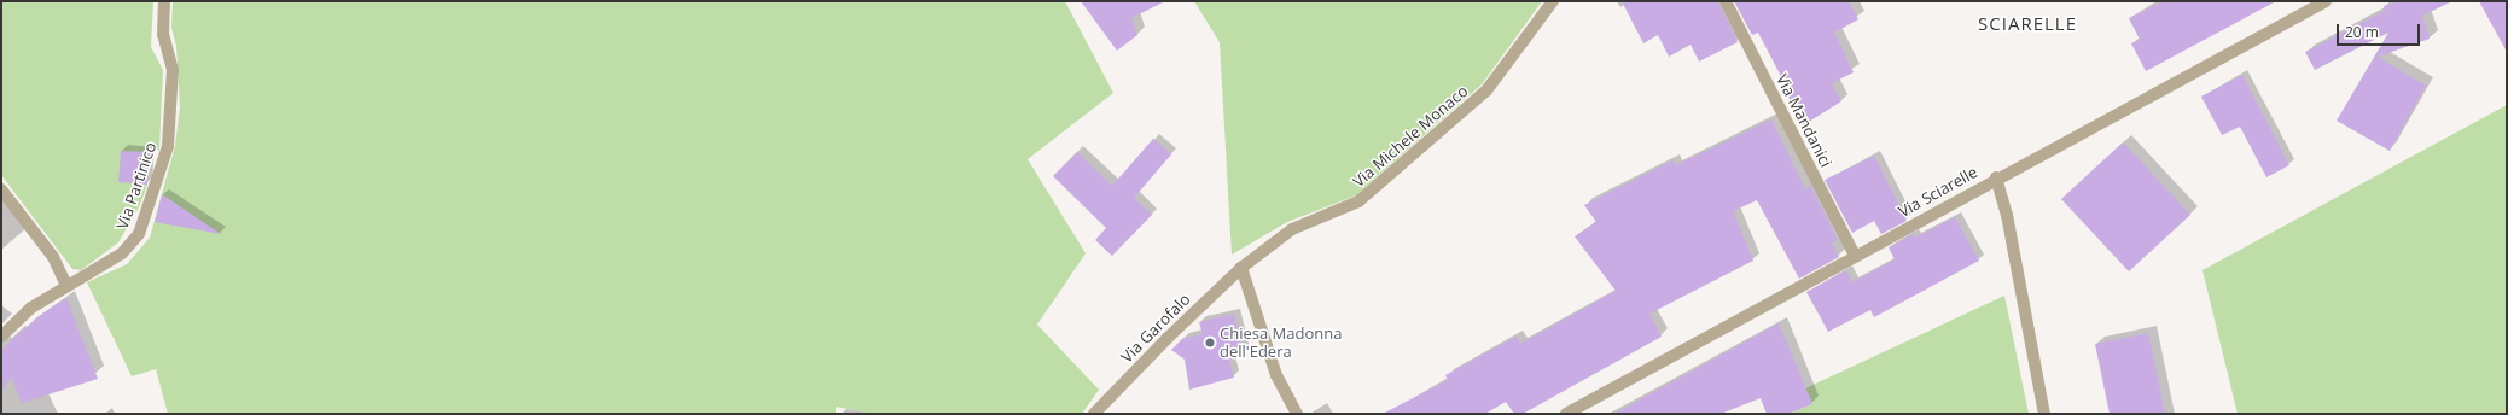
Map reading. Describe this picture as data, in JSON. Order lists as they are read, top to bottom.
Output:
{
  "streets": {
    "street": [
      "Via Mandanici",
      "Via Michele Monaco",
      "Via Partinico",
      "Via Sciarelle",
      "Via Garofalo"
    ]
  },
  "crossings": [
    ["Via Mandanici", "Via Sciarelle"],
    ["Via Michele Monaco", "Via Garofalo"]
  ],
  "districts": ["SCIARELLE"],
  "places": ["Chiesa Madonna dell'Edera"],
  "scale_bar": "20 m"
}
